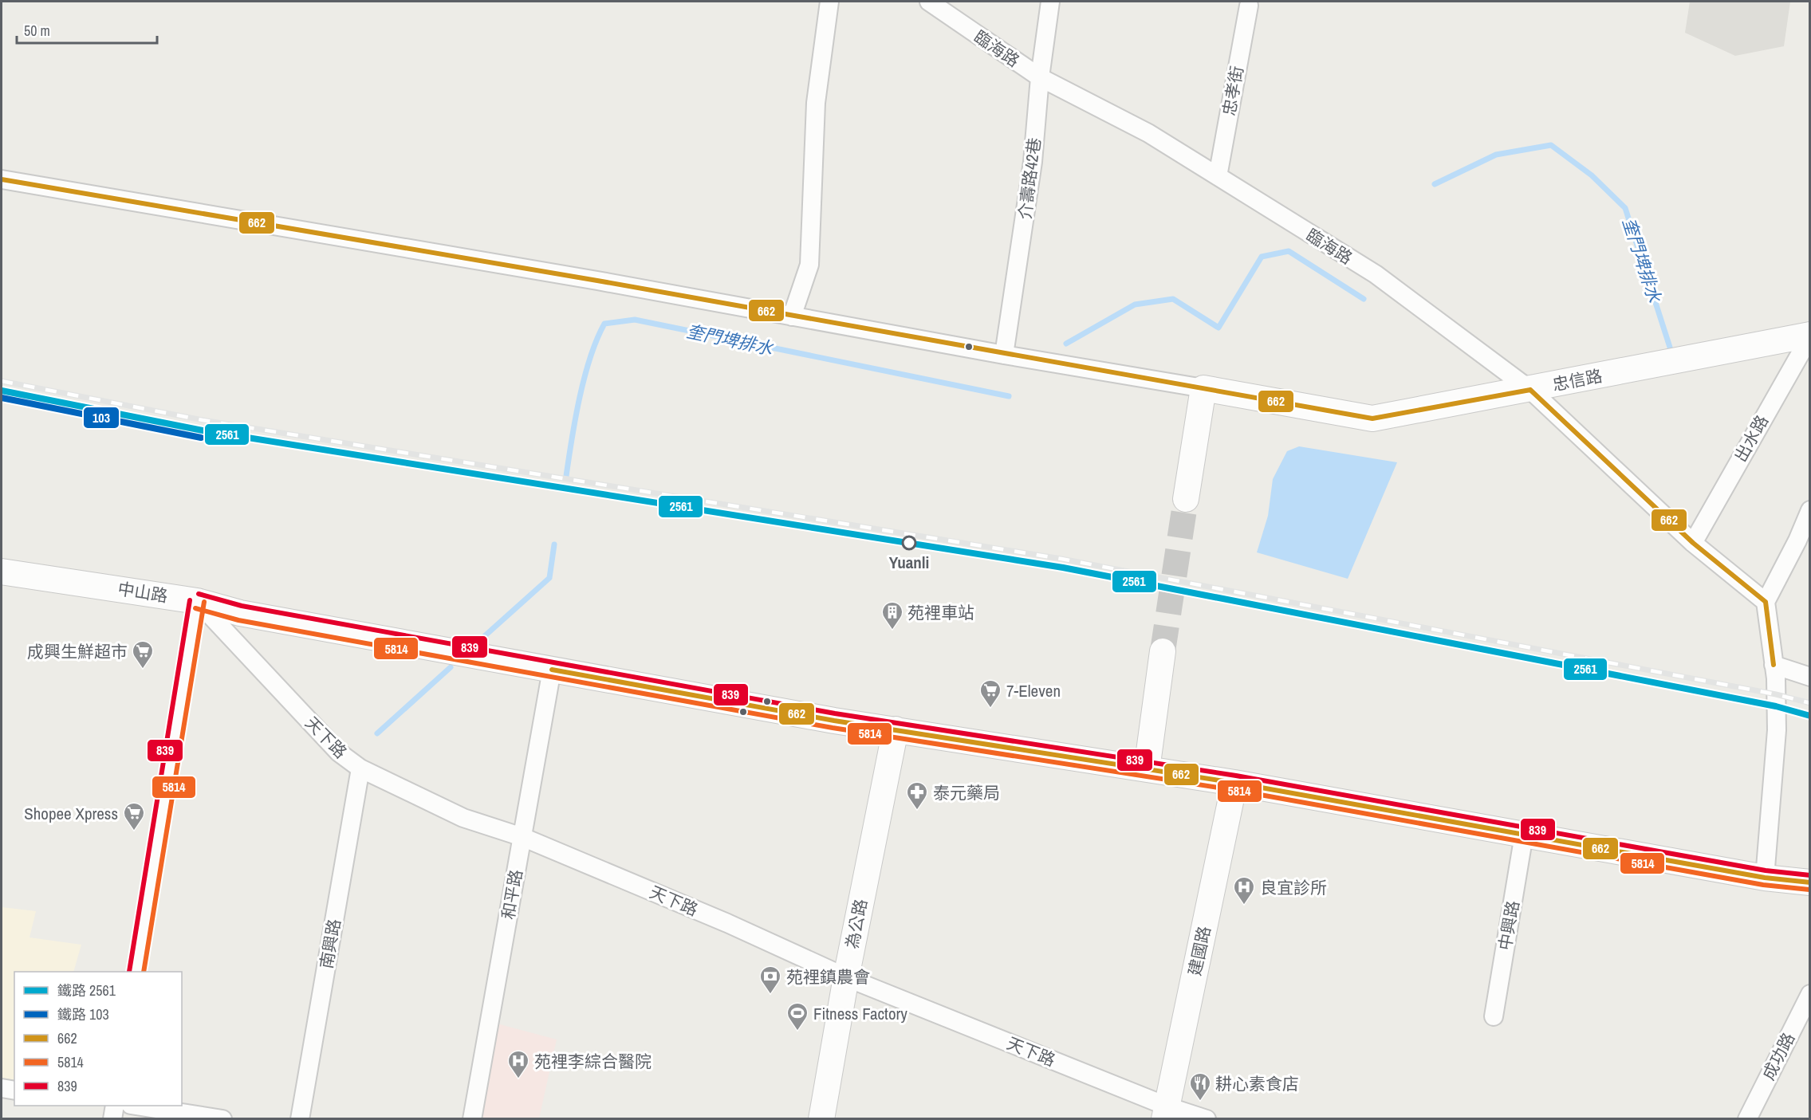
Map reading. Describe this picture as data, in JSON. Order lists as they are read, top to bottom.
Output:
{
  "streets": {
    "street": [
      "臨海路",
      "忠孝街",
      "介壽路42巷",
      "忠信路",
      "出水路",
      "中山路",
      "天下路",
      "和平路",
      "為公路",
      "中興路",
      "南興路",
      "建國路",
      "成功路"
    ]
  },
  "crossings": [
    ["臨海路", "忠孝街"],
    ["臨海路", "介壽路42巷"],
    ["臨海路", "忠信路"],
    ["臨海路", "出水路"],
    ["忠信路", "出水路"],
    ["中山路", "天下路"],
    ["中山路", "和平路"],
    ["中山路", "為公路"],
    ["中山路", "中興路"],
    ["中山路", "建國路"],
    ["天下路", "和平路"],
    ["天下路", "為公路"],
    ["天下路", "南興路"],
    ["天下路", "建國路"]
  ],
  "water": ["奎門埤排水"],
  "places": {
    "other": ["Yuanli"],
    "building": ["苑裡車站"],
    "supermarket": ["成興生鮮超市", "7-Eleven", "Shopee Xpress"],
    "pharmacy": ["泰元藥局"],
    "hospital": ["良宜診所", "苑裡李綜合醫院"],
    "bank": ["苑裡鎮農會"],
    "sports": ["Fitness Factory"],
    "restaurant": ["耕心素食店"]
  },
  "lines": [
    "transit line 662",
    "rail line 2561",
    "rail line 103",
    "transit line 839",
    "transit line 5814"
  ],
  "legend": [
    "鐵路 2561",
    "鐵路 103",
    "662",
    "5814",
    "839"
  ],
  "scale_bar": "50 m"
}
